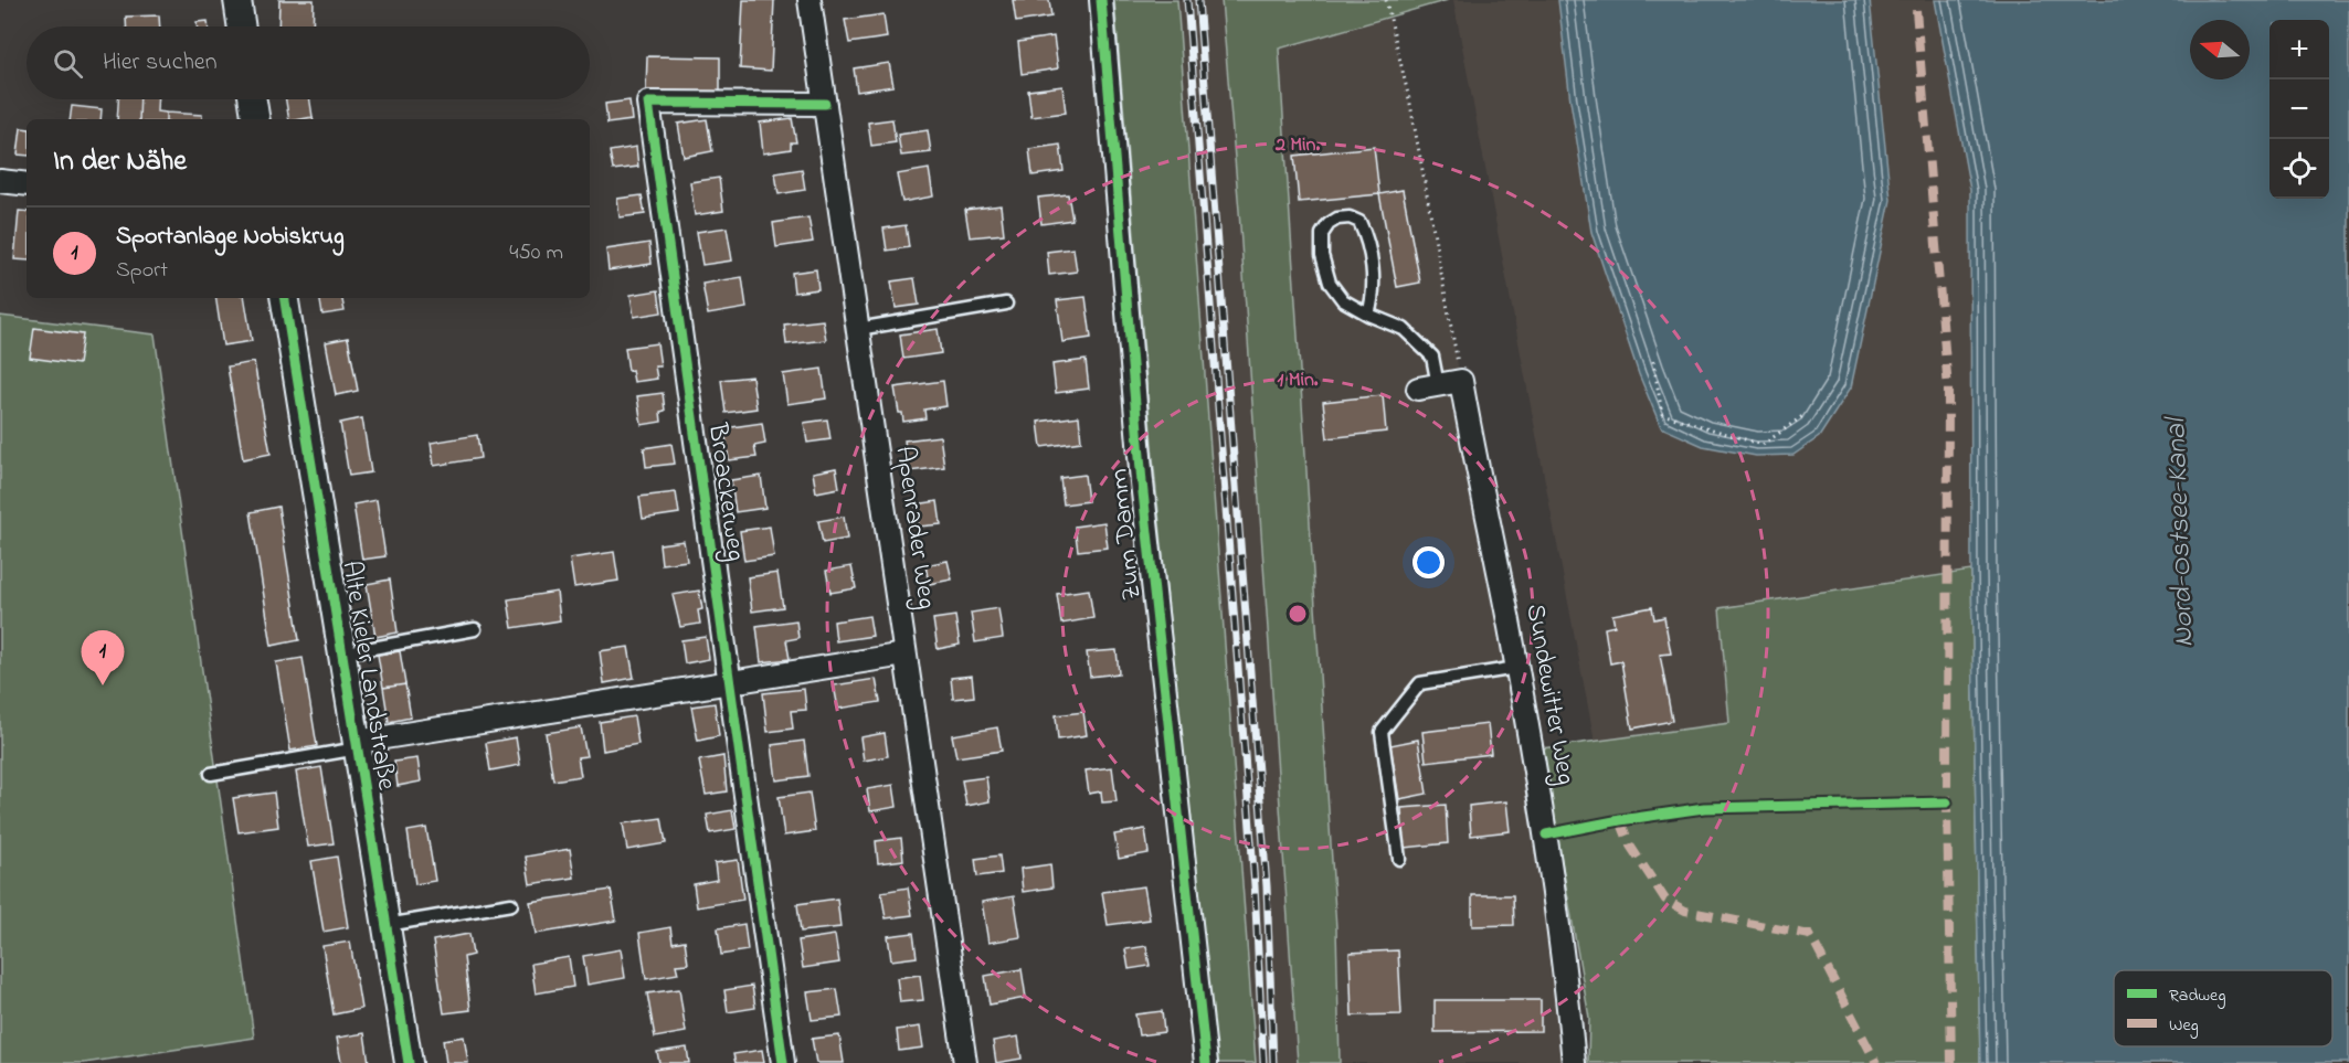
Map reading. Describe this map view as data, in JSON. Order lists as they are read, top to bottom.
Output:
{
  "streets": {
    "street": [
      "Broackerweg",
      "Apenrader Weg",
      "Zum Damm",
      "Alte Kieler Landstraße",
      "Sundewitter Weg"
    ]
  },
  "crossings": [
    ["Broackerweg", "Apenrader Weg"]
  ],
  "water": ["Nord-Ostsee-Kanal"],
  "legend": ["Radweg", "Weg"],
  "north": "left",
  "page": {
    "map_buttons": ["+", "−"],
    "search": "Hier suchen",
    "heading": "In der Nähe",
    "list": [
      {
        "mark": "1",
        "name": "Sportanlage Nobiskrug",
        "note": "Sport",
        "value": "450 m"
      }
    ],
    "pins": "1"
  },
  "rings": ["2 Min.", "1 Min."]
}
